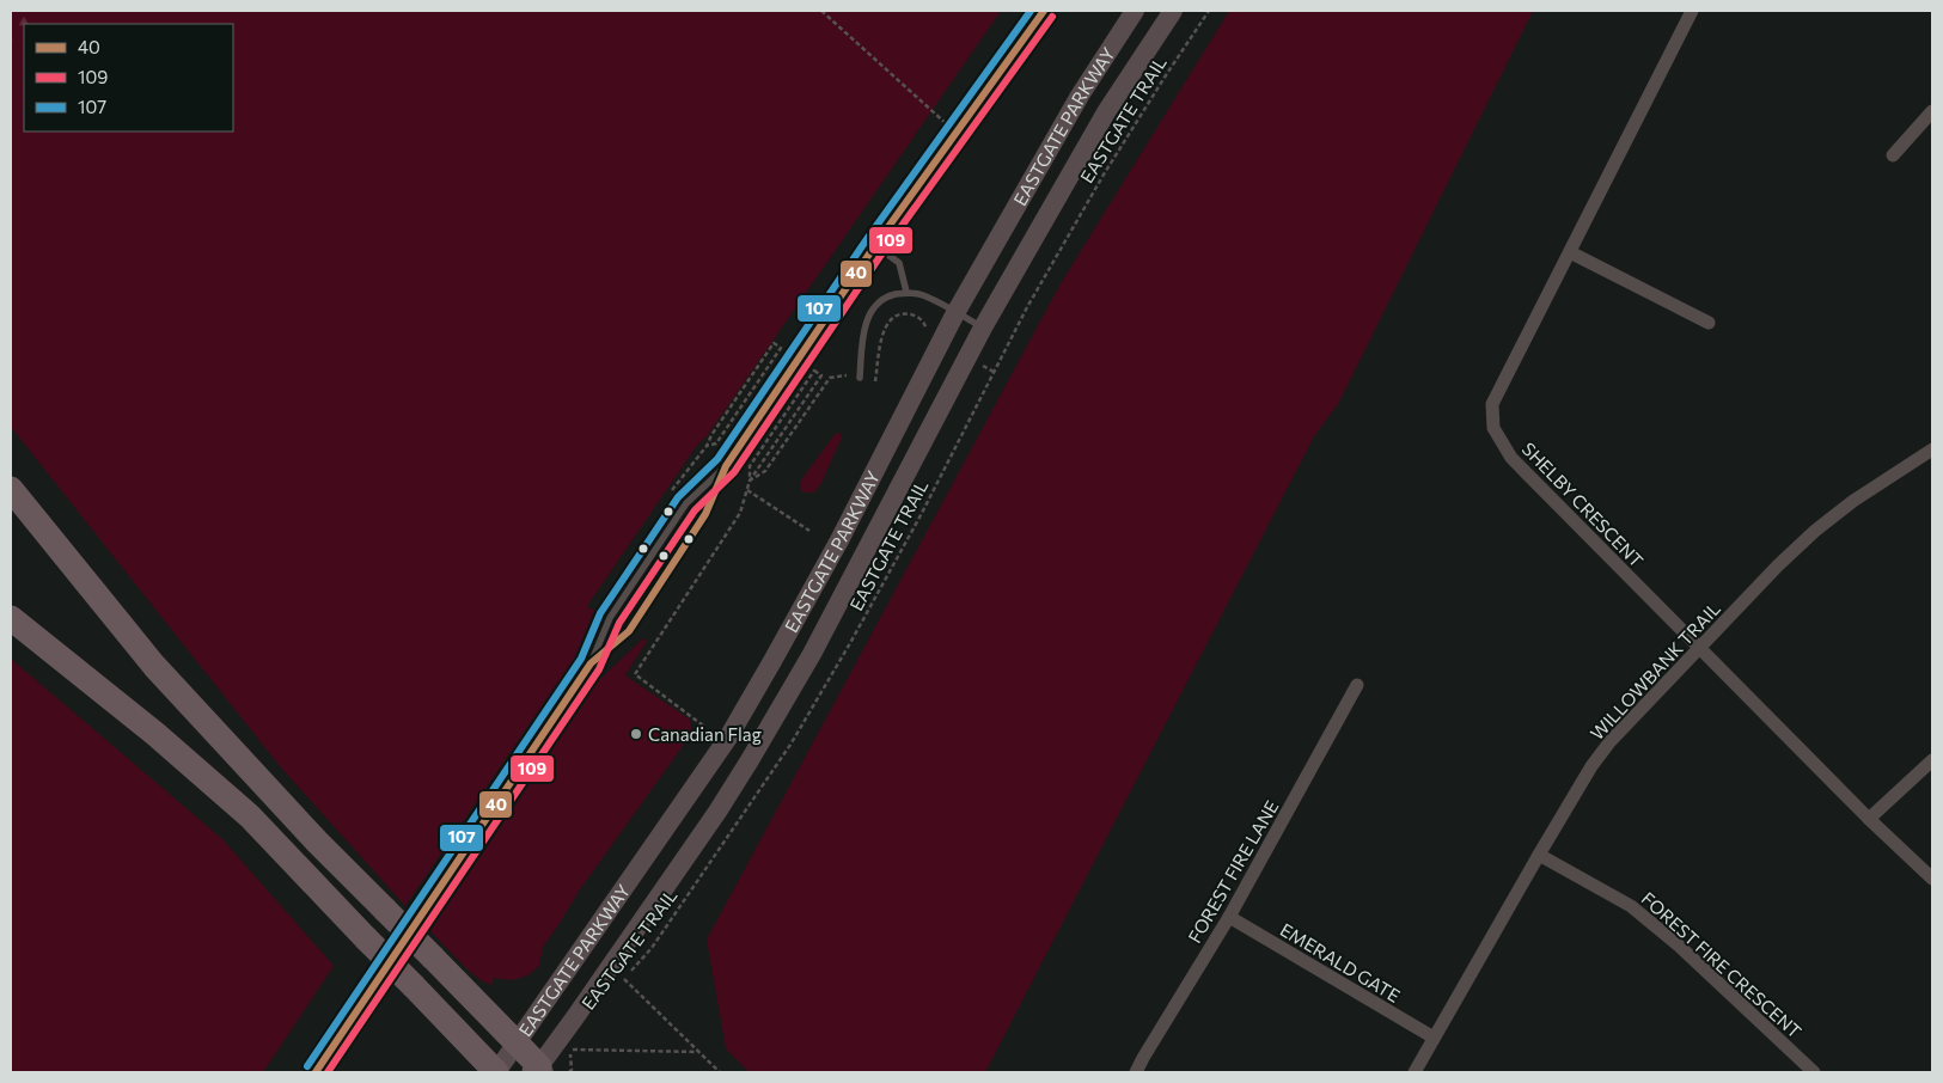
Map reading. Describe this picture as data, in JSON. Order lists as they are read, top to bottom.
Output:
{
  "streets": {
    "main road": ["EASTGATE PARKWAY"],
    "street": [
      "SHELBY CRESCENT",
      "WILLOWBANK TRAIL",
      "FOREST FIRE LANE",
      "EMERALD GATE",
      "FOREST FIRE CRESCENT"
    ],
    "path": ["EASTGATE TRAIL"]
  },
  "crossings": [
    ["SHELBY CRESCENT", "WILLOWBANK TRAIL"],
    ["WILLOWBANK TRAIL", "EMERALD GATE"],
    ["WILLOWBANK TRAIL", "FOREST FIRE CRESCENT"],
    ["FOREST FIRE LANE", "EMERALD GATE"]
  ],
  "places": ["Canadian Flag"],
  "lines": ["transit line 40", "transit line 107", "transit line 109"],
  "legend": ["40", "109", "107"]
}
